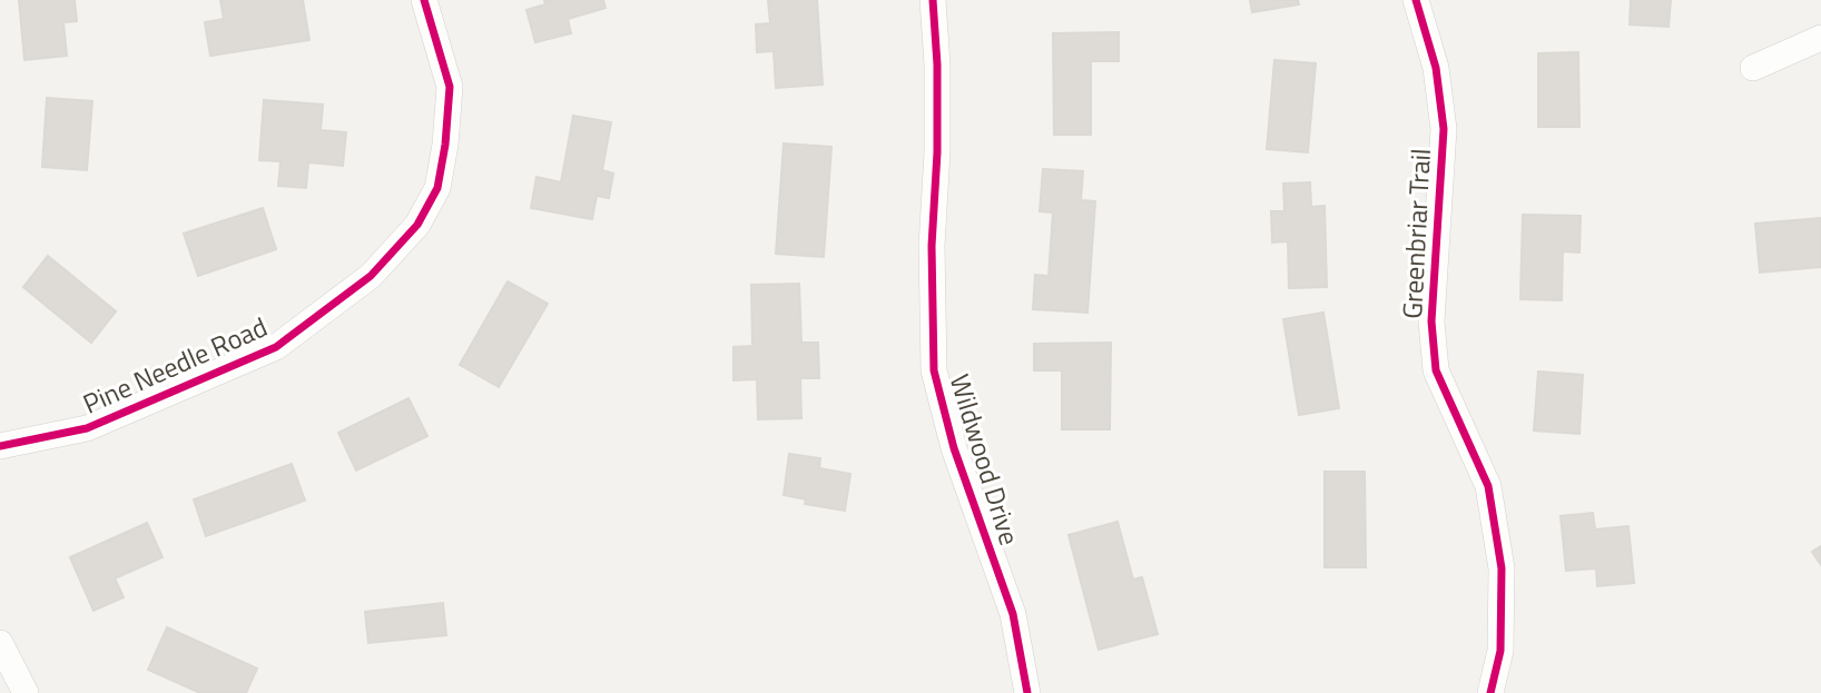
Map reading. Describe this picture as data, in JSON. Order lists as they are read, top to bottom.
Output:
{
  "streets": {
    "street": ["Greenbriar Trail", "Pine Needle Road", "Wildwood Drive"]
  }
}
